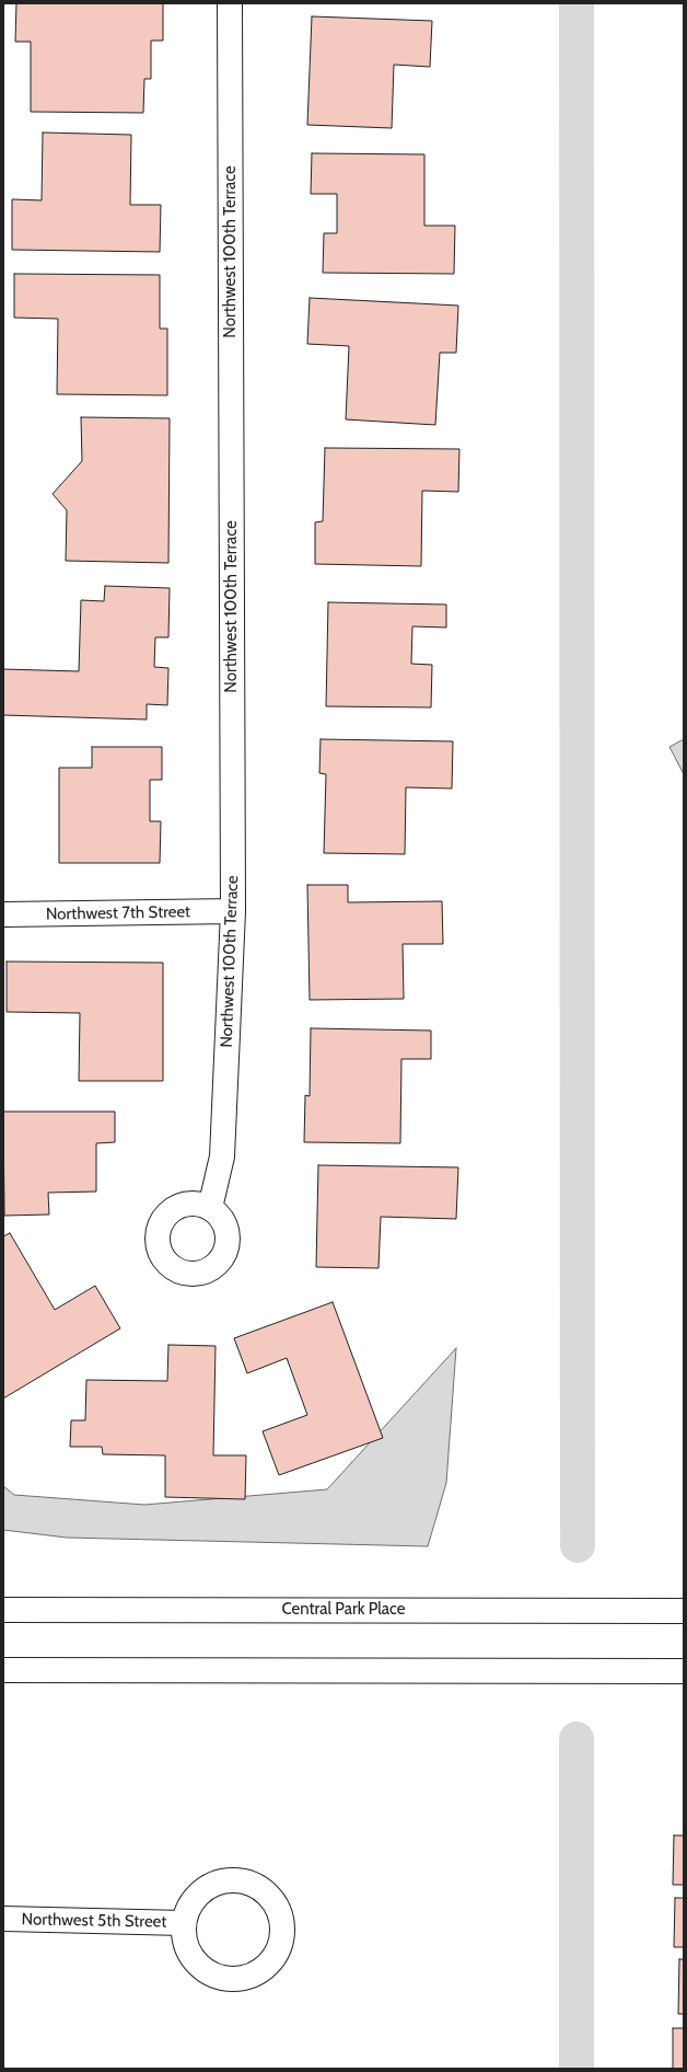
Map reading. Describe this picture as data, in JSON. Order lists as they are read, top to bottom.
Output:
{
  "streets": {
    "street": [
      "Northwest 100th Terrace",
      "Northwest 7th Street",
      "Central Park Place",
      "Northwest 5th Street"
    ]
  },
  "crossings": [
    ["Northwest 100th Terrace", "Northwest 7th Street"]
  ]
}
